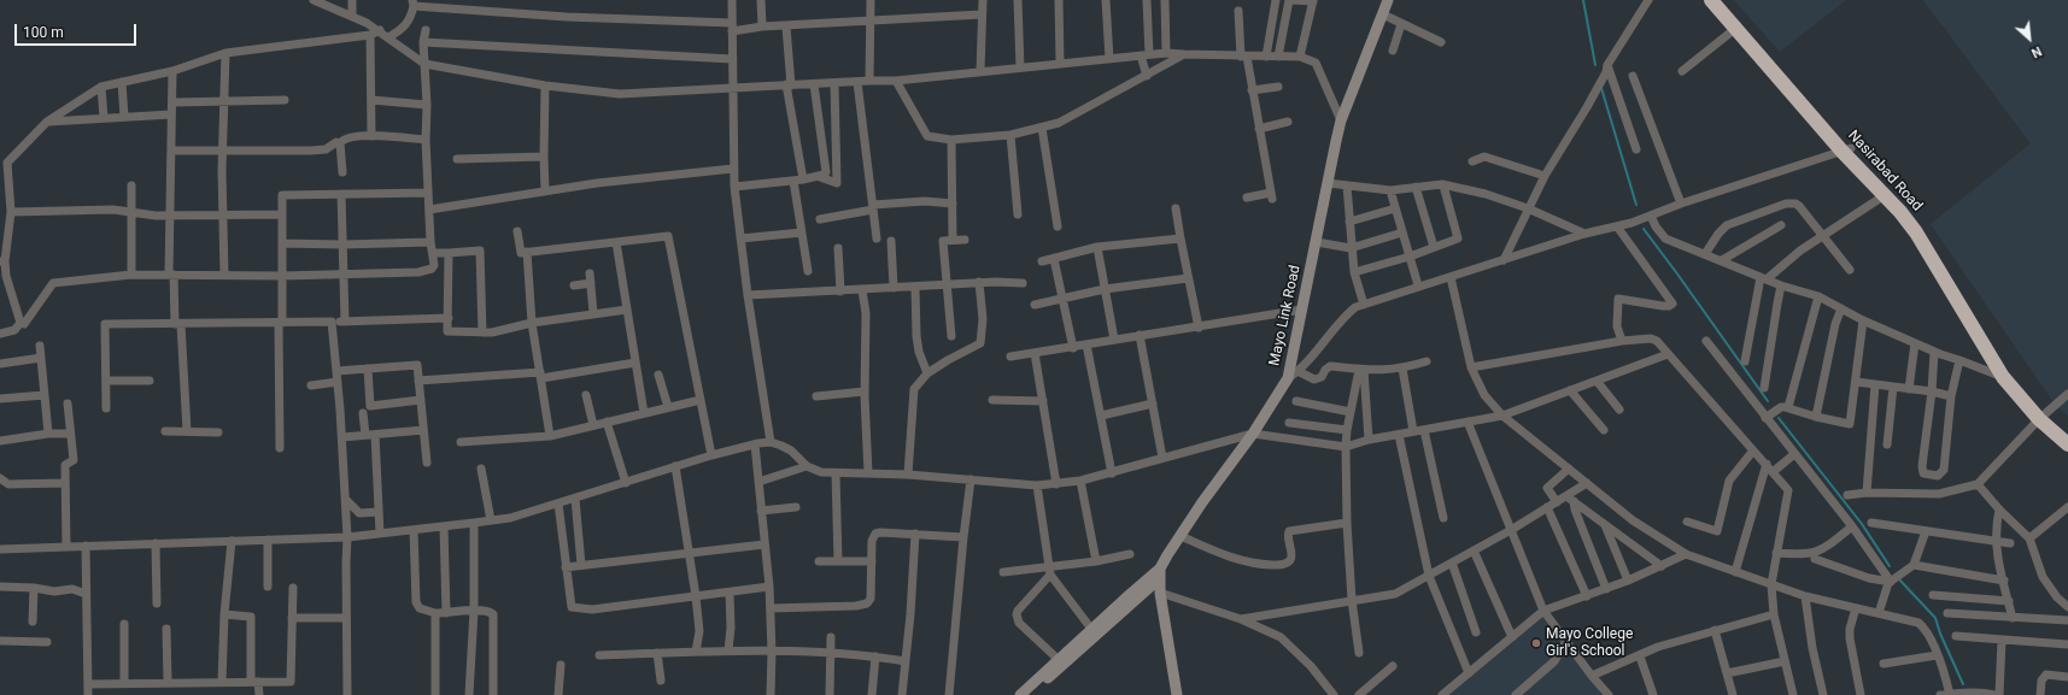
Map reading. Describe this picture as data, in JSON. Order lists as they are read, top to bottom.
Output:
{
  "streets": {
    "highway": ["Nasirabad Road"],
    "street": ["Mayo Link Road"]
  },
  "places": ["Mayo College Girl's School"],
  "scale_bar": "100 m",
  "north": "bottom right"
}
